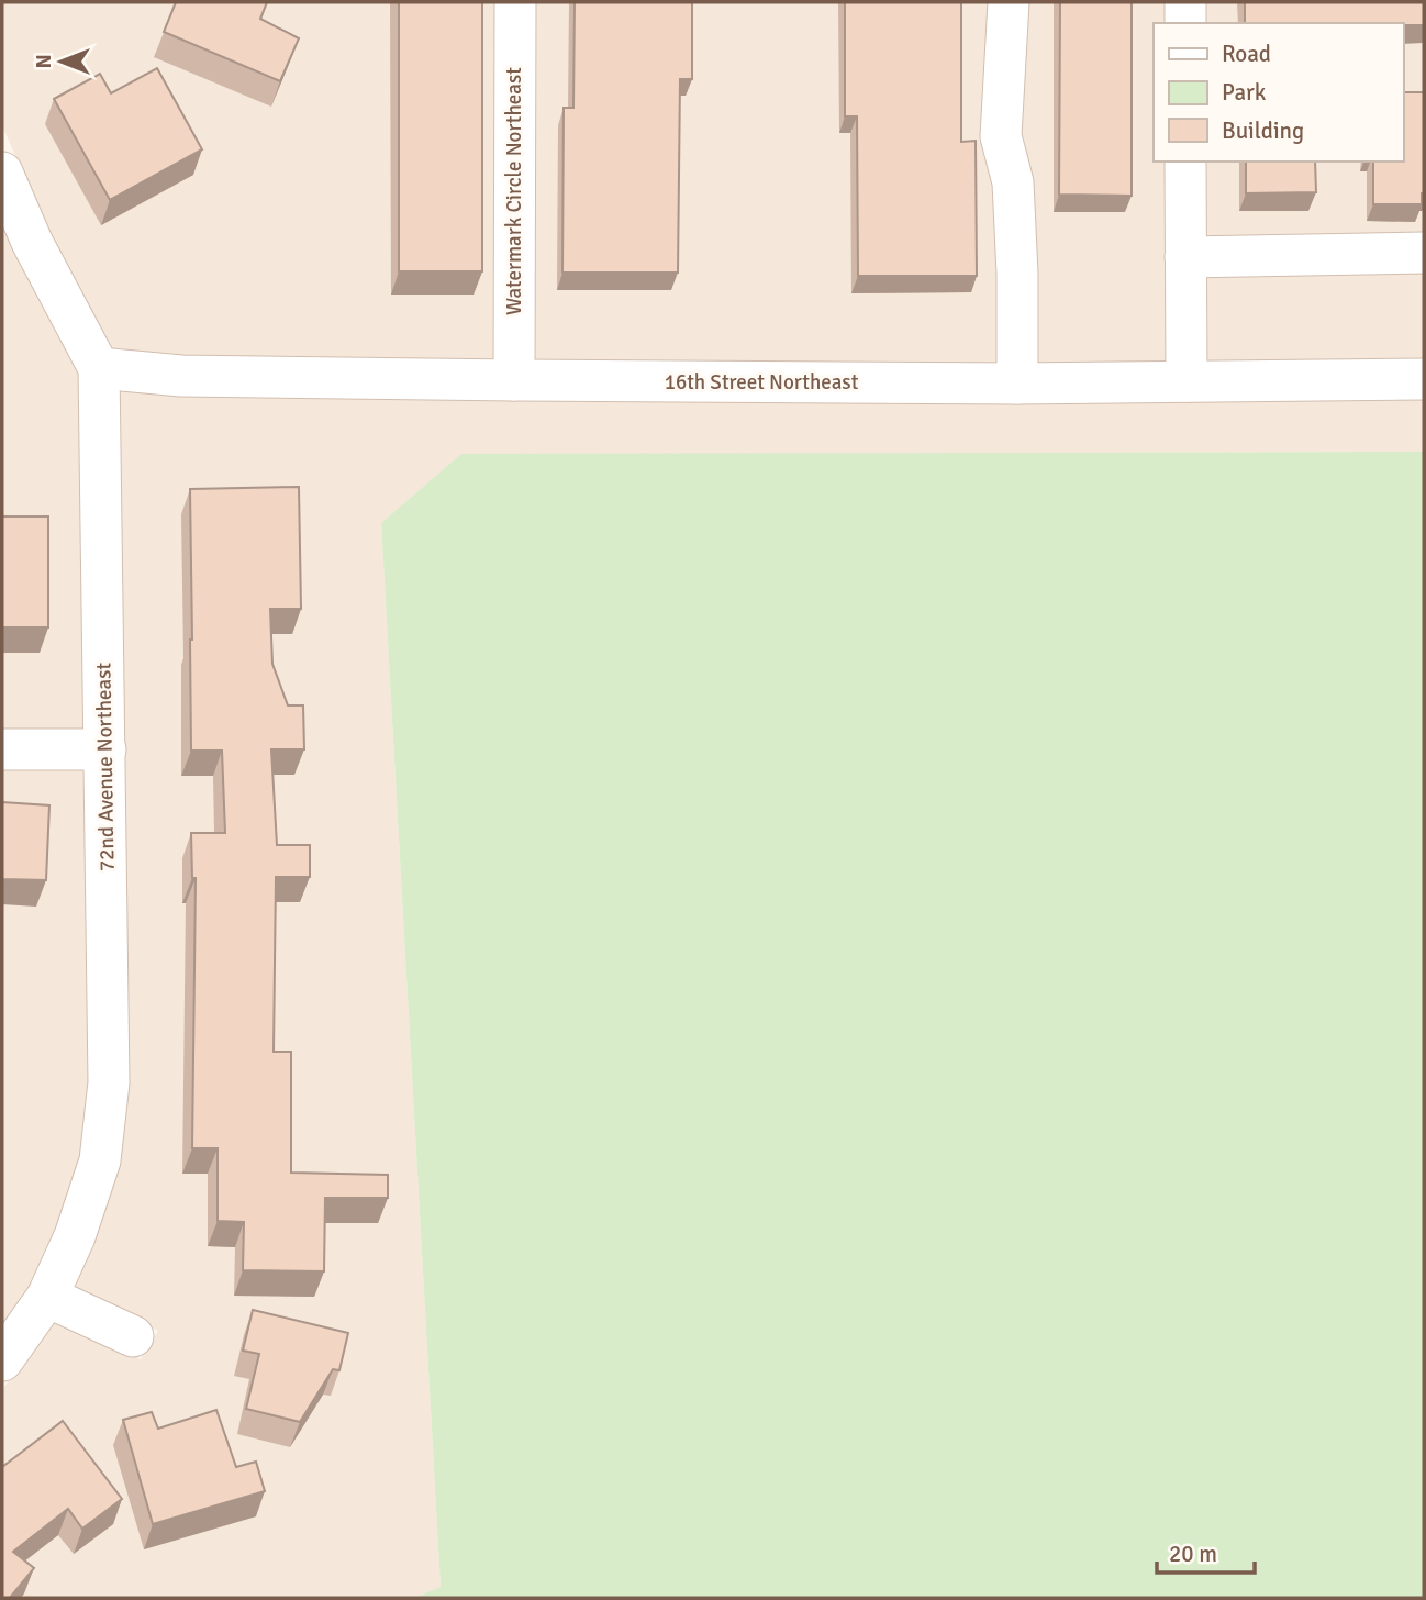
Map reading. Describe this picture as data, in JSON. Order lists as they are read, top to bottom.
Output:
{
  "streets": {
    "street": ["Watermark Circle Northeast", "16th Street Northeast", "72nd Avenue Northeast"]
  },
  "crossings": [
    ["Watermark Circle Northeast", "16th Street Northeast"],
    ["16th Street Northeast", "72nd Avenue Northeast"]
  ],
  "legend": ["Road", "Park", "Building"],
  "scale_bar": "20 m",
  "north": "left"
}
